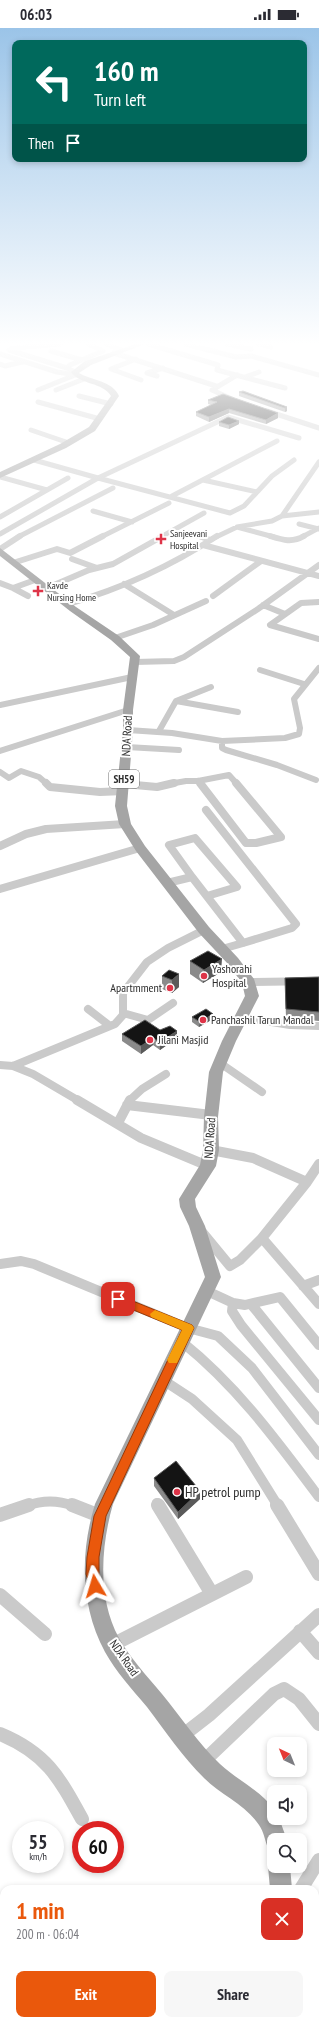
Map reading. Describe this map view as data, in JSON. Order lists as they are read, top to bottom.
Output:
{
  "streets": {
    "main road": ["NDA Road", "SH59"]
  },
  "places": {
    "health": ["Sanjeevani Hospital", "Kavde Nursing Home"],
    "other": [
      "Yashorahi Hospital",
      "Apartmment",
      "Panchashil Tarun Mandal",
      "Jilani Masjid",
      "HP petrol pump"
    ]
  },
  "north": "top left",
  "page": {
    "status": "06:03",
    "turn": ["160 m", "Turn left"],
    "then": "Then",
    "speed": "55 km/h",
    "limit": "60",
    "heading": ["1 min", "200 m · 06:04"],
    "buttons": ["Exit", "Share"]
  }
}
